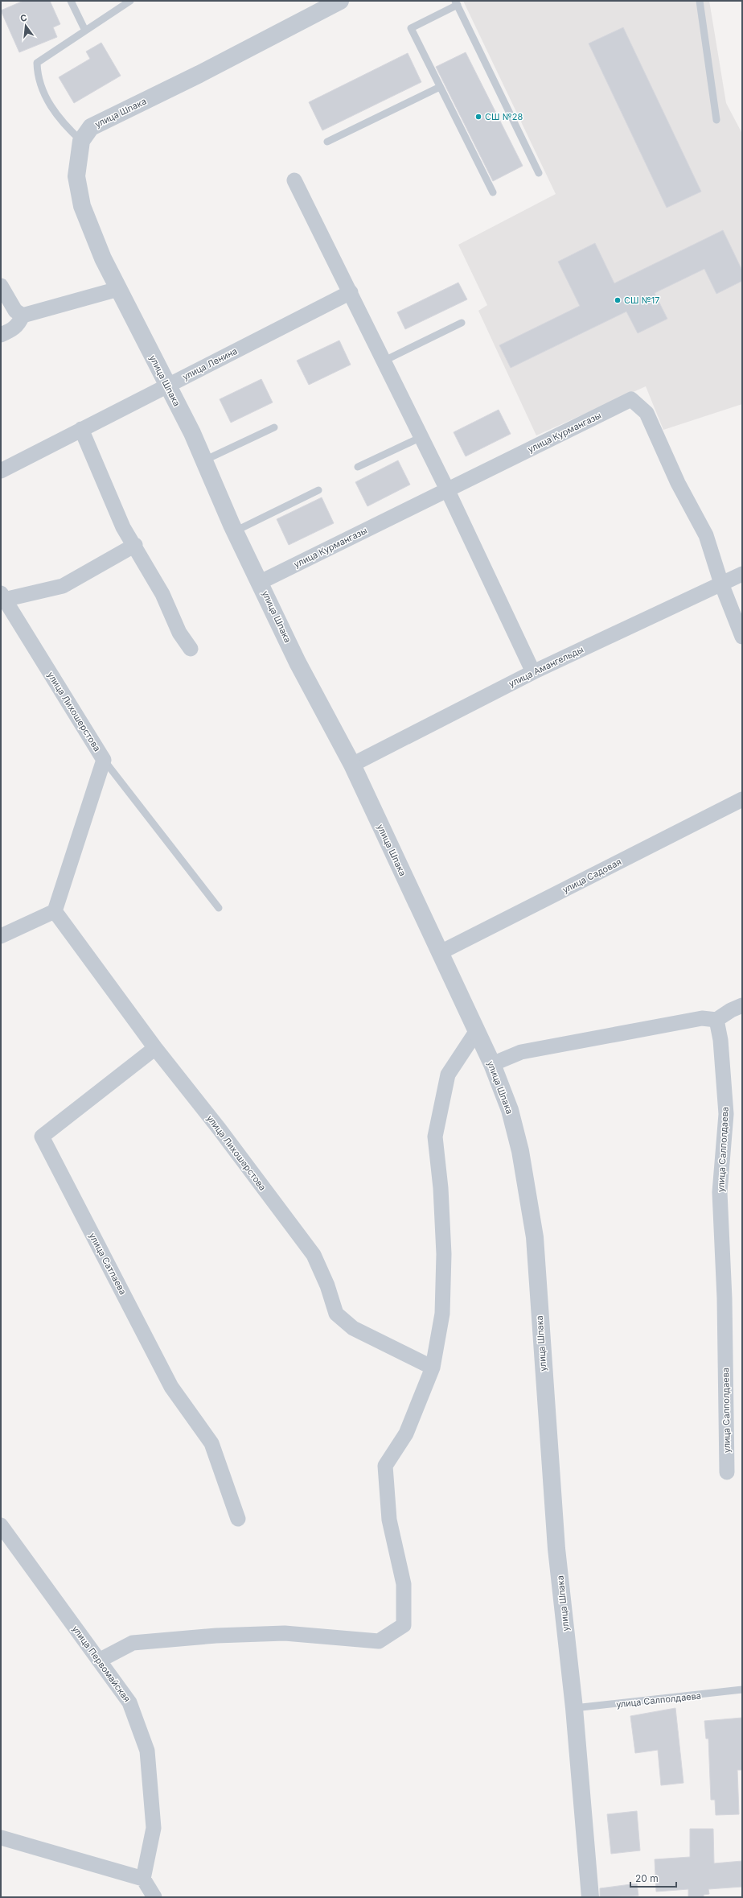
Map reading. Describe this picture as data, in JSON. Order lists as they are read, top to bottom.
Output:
{
  "streets": {
    "street": [
      "улица Шпака",
      "улица Ленина",
      "улица Курмангазы",
      "улица Амангельды",
      "улица Лихошерстова",
      "улица Садовая",
      "улица Салполдаева",
      "улица Сатпаева",
      "улица Первомайская"
    ]
  },
  "crossings": [
    ["улица Шпака", "улица Ленина"],
    ["улица Шпака", "улица Курмангазы"],
    ["улица Шпака", "улица Амангельды"],
    ["улица Шпака", "улица Садовая"],
    ["улица Шпака", "улица Салполдаева"],
    ["улица Курмангазы", "улица Амангельды"],
    ["улица Лихошерстова", "улица Сатпаева"]
  ],
  "places": ["СШ №28", "СШ №17"],
  "scale_bar": "20 m",
  "north": "top"
}
